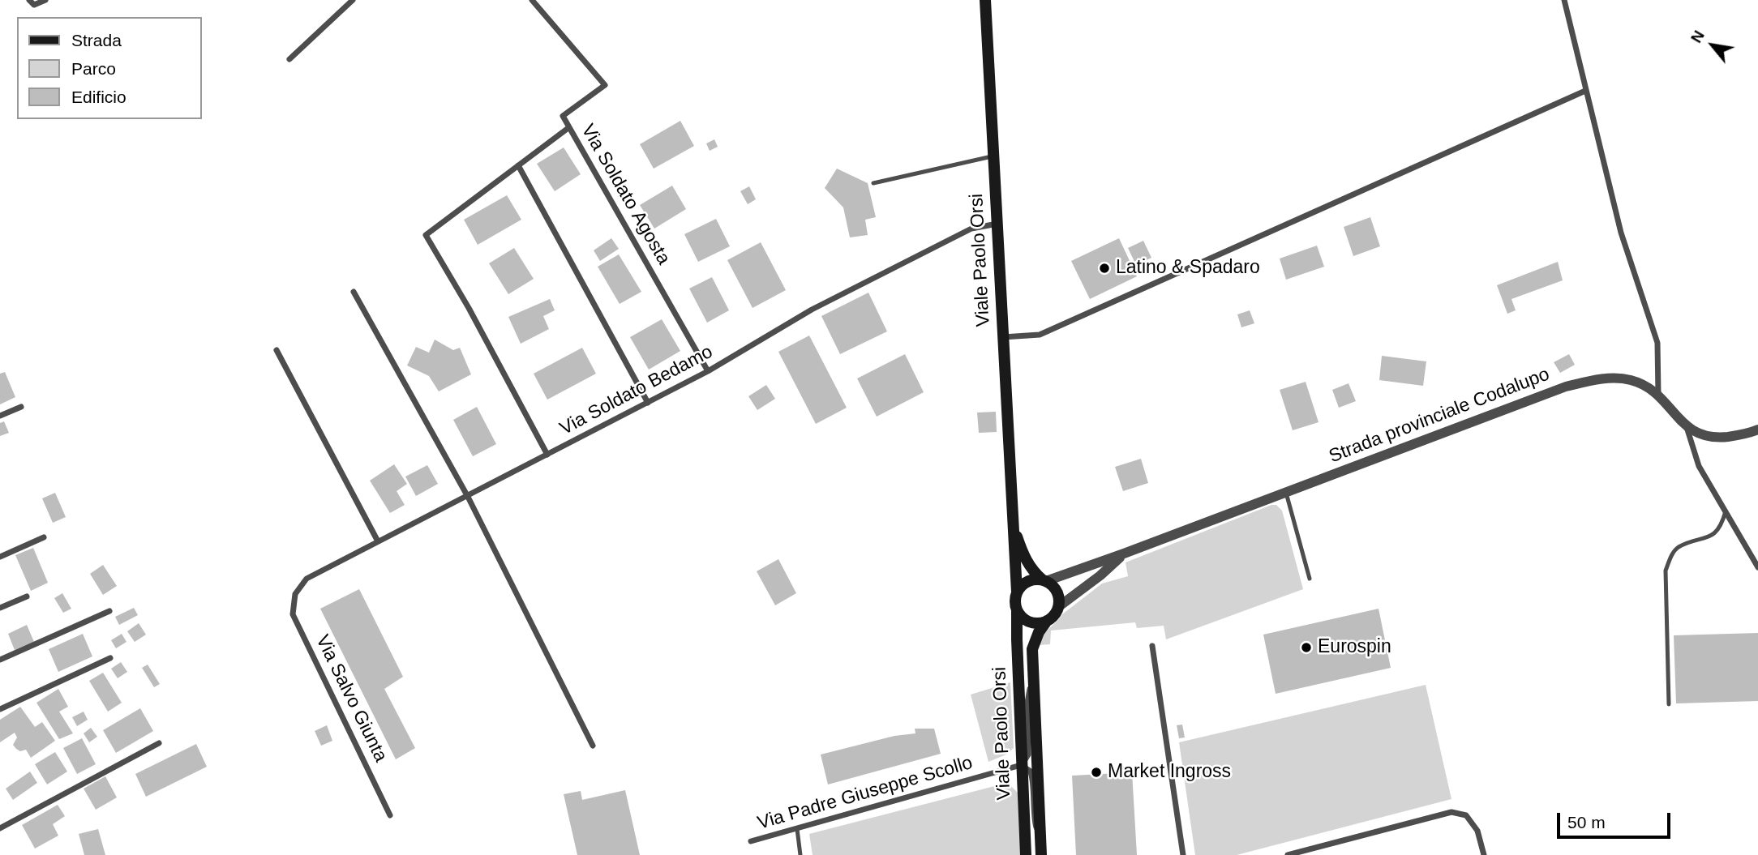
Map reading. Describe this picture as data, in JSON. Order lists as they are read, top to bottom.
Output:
{
  "streets": {
    "main road": ["Viale Paolo Orsi"],
    "street": [
      "Via Soldato Agosta",
      "Via Soldato Bedamo",
      "Strada provinciale Codalupo",
      "Via Salvo Giunta",
      "Via Padre Giuseppe Scollo"
    ]
  },
  "crossings": [
    ["Via Soldato Agosta", "Via Soldato Bedamo"],
    ["Viale Paolo Orsi", "Via Soldato Bedamo"],
    ["Viale Paolo Orsi", "Strada provinciale Codalupo"],
    ["Viale Paolo Orsi", "Via Padre Giuseppe Scollo"],
    ["Via Soldato Bedamo", "Via Salvo Giunta"]
  ],
  "places": ["Latino & Spadaro", "Eurospin", "Market Ingross"],
  "legend": ["Strada", "Parco", "Edificio"],
  "scale_bar": "50 m",
  "north": "top left"
}
